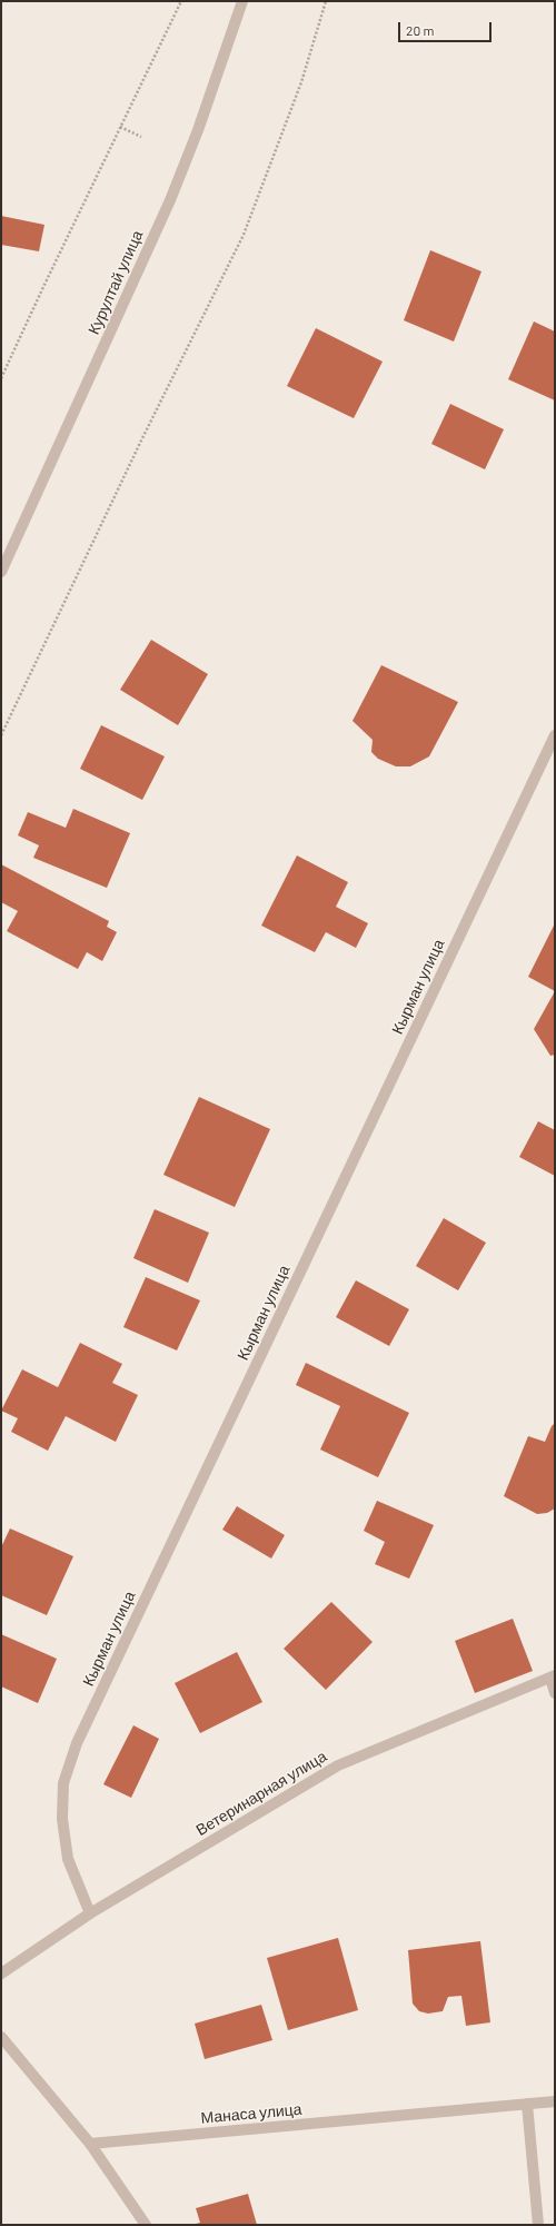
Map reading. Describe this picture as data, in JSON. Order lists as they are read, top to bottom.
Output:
{
  "streets": {
    "street": [
      "Курултай улица",
      "Кырман улица",
      "Ветеринарная улица",
      "Манаса улица"
    ]
  },
  "crossings": [
    ["Кырман улица", "Ветеринарная улица"]
  ],
  "scale_bar": "20 m"
}
